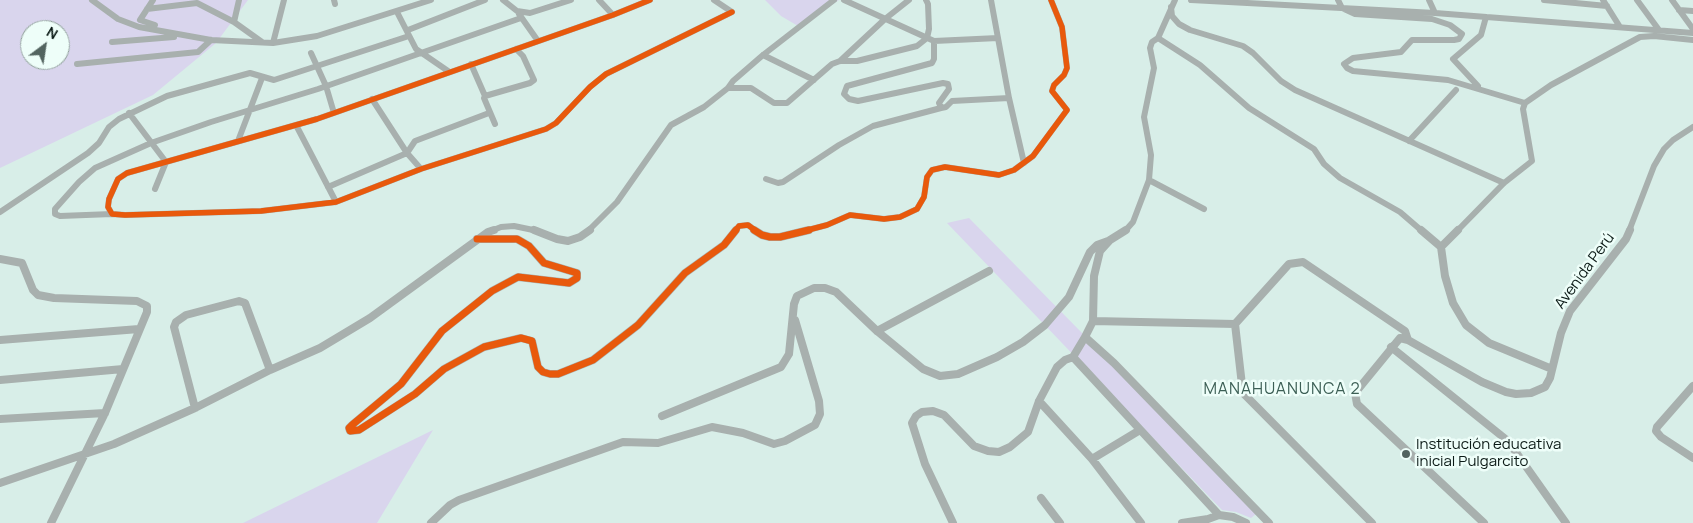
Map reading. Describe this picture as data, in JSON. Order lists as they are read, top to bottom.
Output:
{
  "streets": {
    "street": ["Avenida Perú"]
  },
  "districts": ["MANAHUANUNCA 2"],
  "places": ["Institución educativa inicial Pulgarcito"],
  "north": "top right"
}
